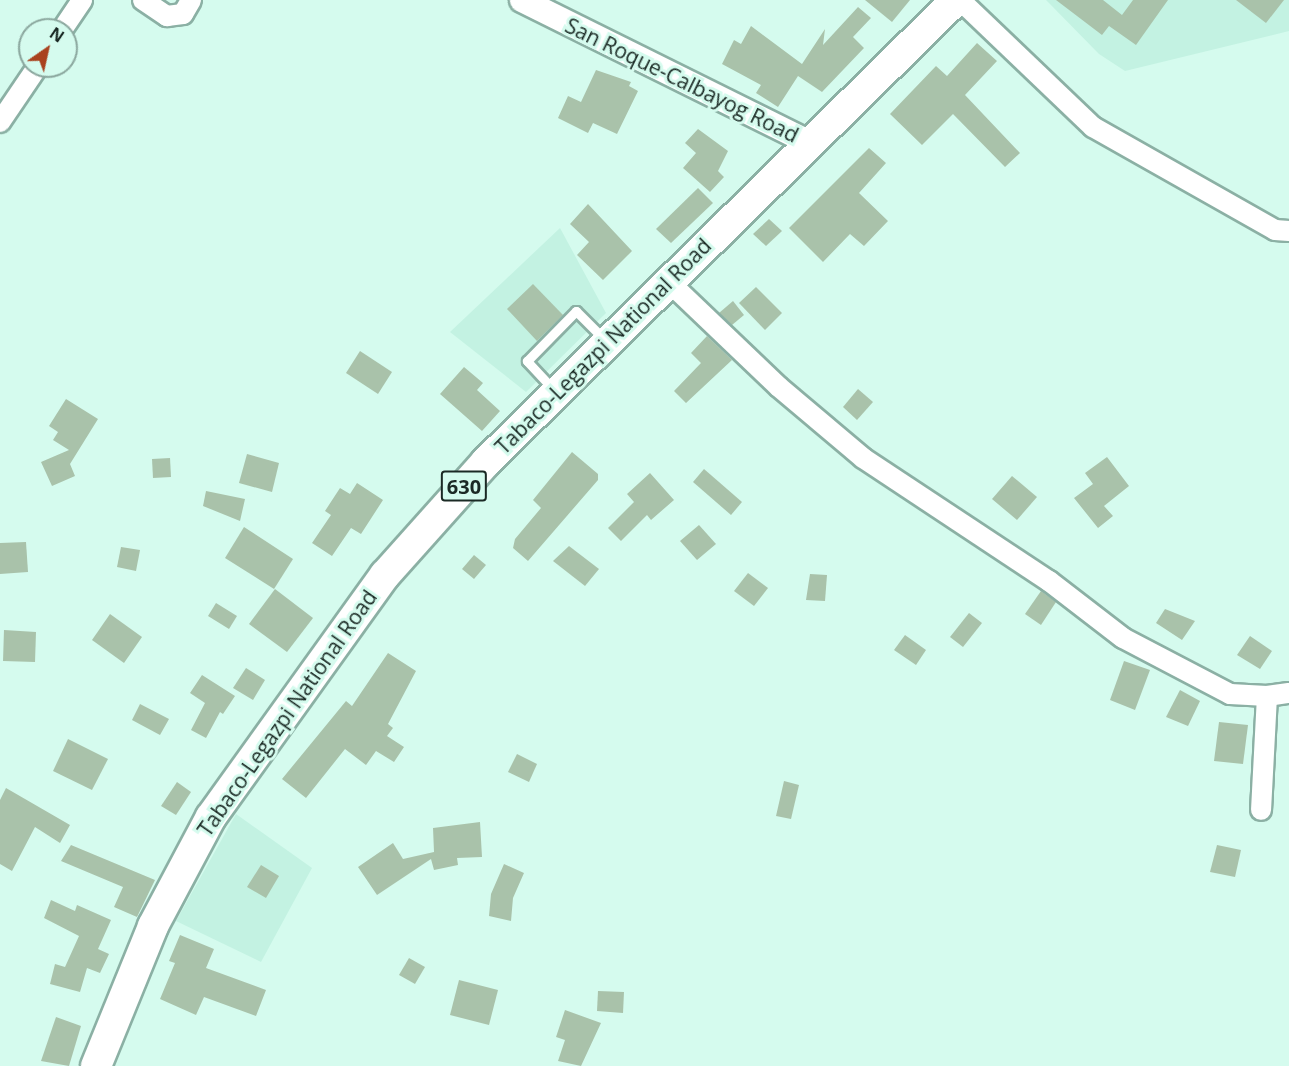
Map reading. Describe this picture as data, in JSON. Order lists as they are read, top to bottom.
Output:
{
  "streets": {
    "main road": ["Tabaco-Legazpi National Road", "630"],
    "street": ["San Roque-Calbayog Road"]
  },
  "crossings": [
    ["San Roque-Calbayog Road", "Tabaco-Legazpi National Road"]
  ],
  "north": "top right"
}
